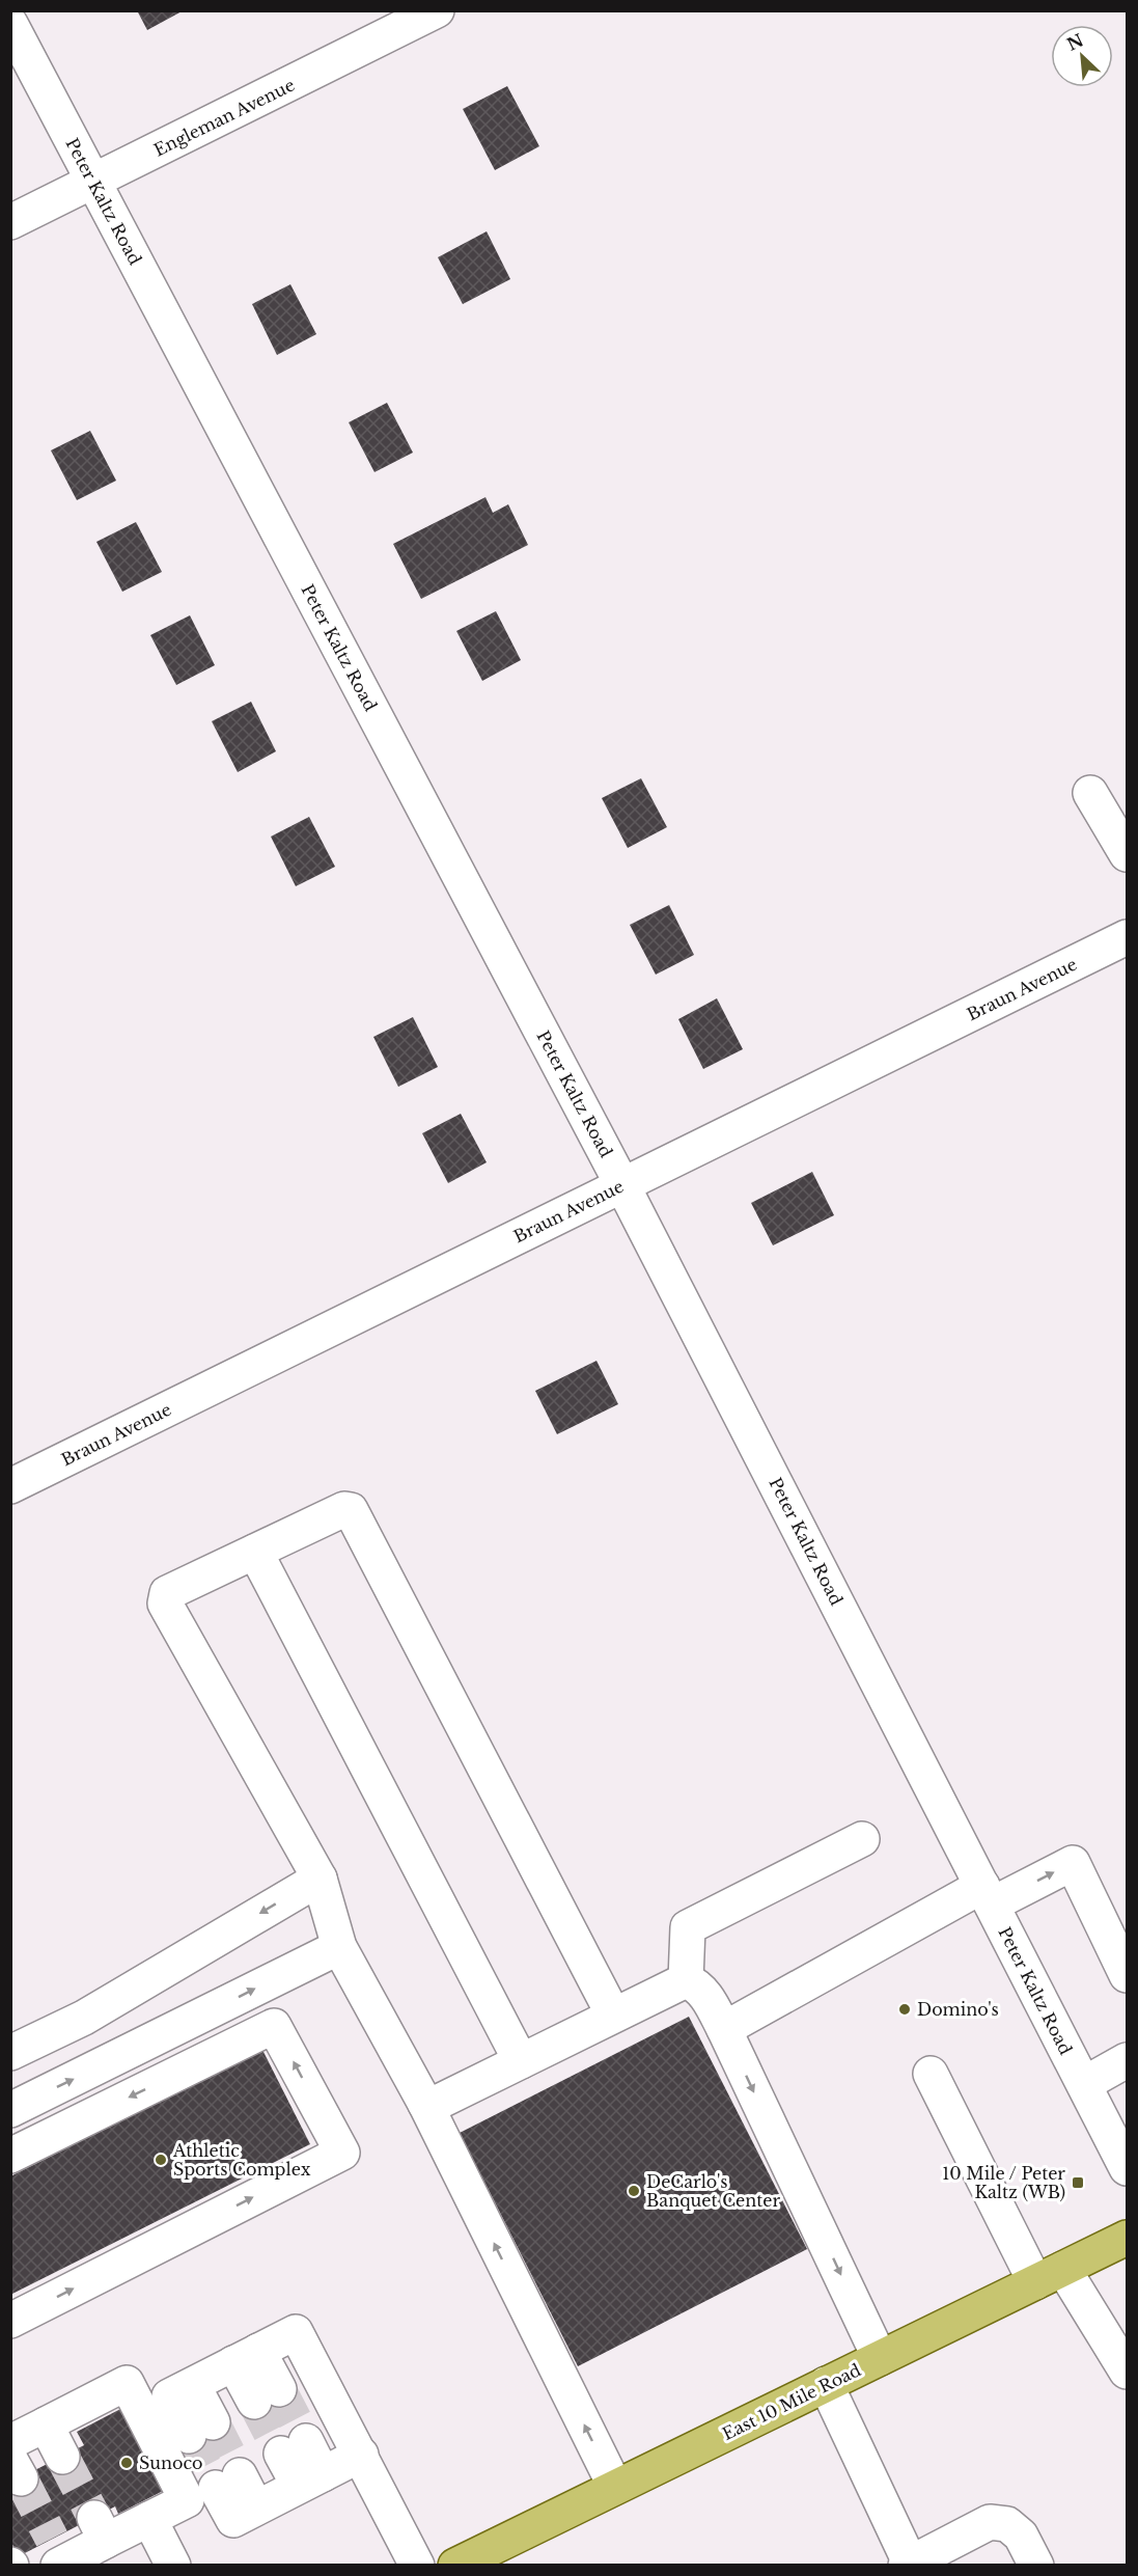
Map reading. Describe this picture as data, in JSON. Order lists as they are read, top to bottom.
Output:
{
  "streets": {
    "main road": ["East 10 Mile Road"],
    "street": ["Engleman Avenue", "Peter Kaltz Road", "Braun Avenue"]
  },
  "crossings": [
    ["Engleman Avenue", "Peter Kaltz Road"],
    ["Peter Kaltz Road", "Braun Avenue"]
  ],
  "places": {
    "other": [
      "Domino's",
      "Athletic Sports Complex",
      "DeCarlo's Banquet Center",
      "Sunoco"
    ],
    "transit": ["10 Mile / Peter Kaltz (WB)"]
  },
  "north": "top left"
}
